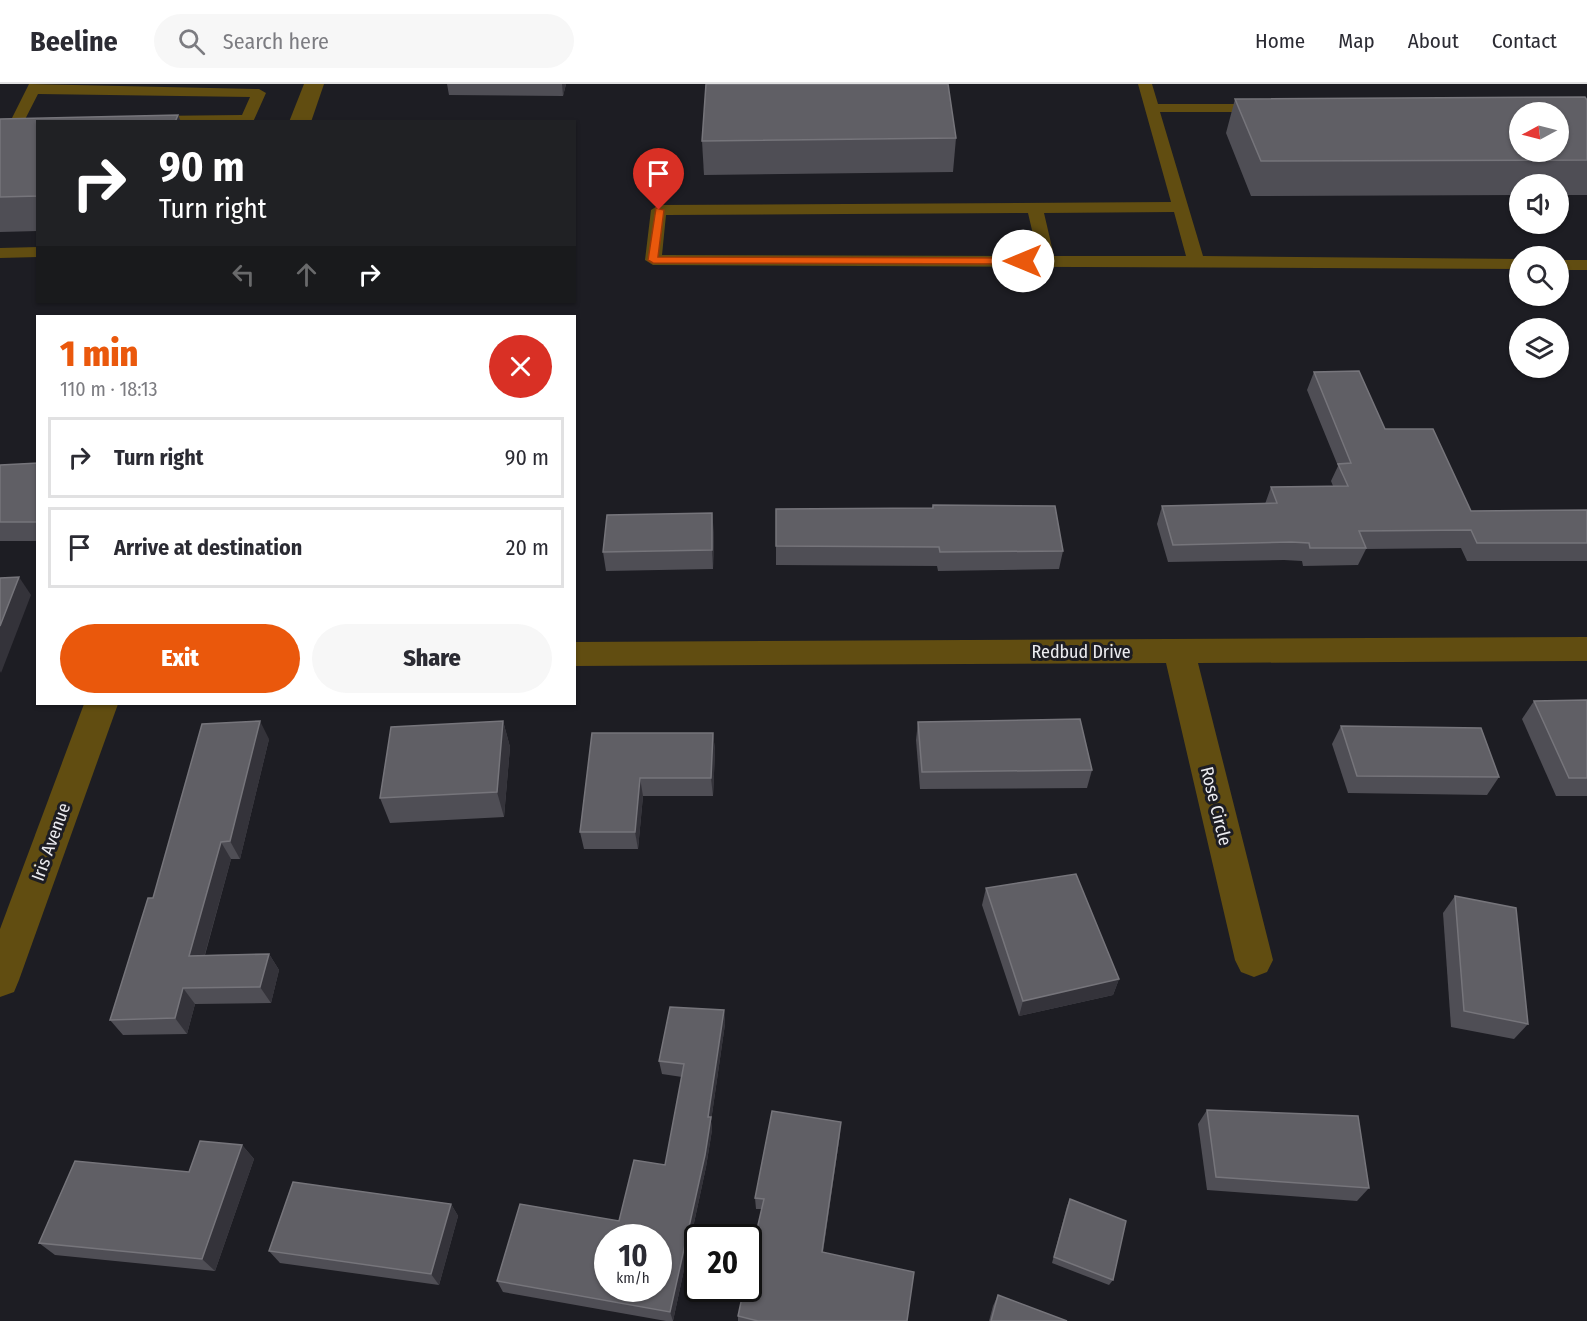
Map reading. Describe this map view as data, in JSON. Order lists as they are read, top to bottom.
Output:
{
  "streets": {
    "street": ["Redbud Drive", "Rose Circle", "Iris Avenue"]
  },
  "crossings": [
    ["Redbud Drive", "Rose Circle"]
  ],
  "north": "left",
  "page": {
    "header": "Beeline",
    "search": "Search here",
    "nav": [
      "Home",
      "Map",
      "About",
      "Contact"
    ],
    "turn": ["90 m", "Turn right"],
    "heading": ["1 min", "110 m · 18:13"],
    "list": [
      {
        "name": "Turn right",
        "value": "90 m"
      },
      {
        "name": "Arrive at destination",
        "value": "20 m"
      }
    ],
    "buttons": ["Exit", "Share"],
    "speed": "10 km/h",
    "limit": "20"
  }
}
